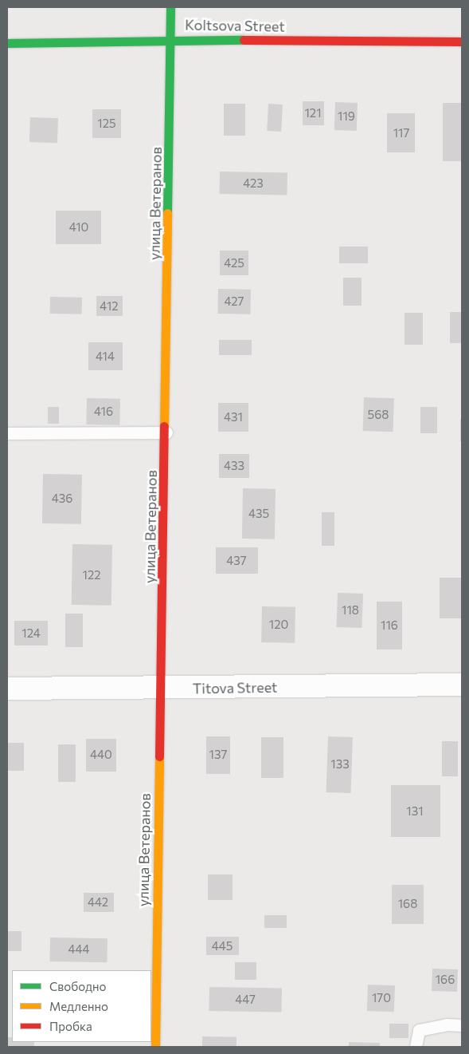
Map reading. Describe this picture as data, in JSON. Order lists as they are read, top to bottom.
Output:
{
  "streets": {
    "street": ["Koltsova Street", "улица Ветеранов", "Titova Street"]
  },
  "crossings": [
    ["Koltsova Street", "улица Ветеранов"],
    ["улица Ветеранов", "Titova Street"]
  ],
  "house_numbers": [
    "121",
    "119",
    "125",
    "117",
    "423",
    "410",
    "425",
    "427",
    "412",
    "414",
    "416",
    "568",
    "431",
    "433",
    "436",
    "435",
    "437",
    "122",
    "118",
    "120",
    "116",
    "124",
    "440",
    "137",
    "133",
    "131",
    "442",
    "168",
    "445",
    "444",
    "166",
    "170",
    "447"
  ],
  "legend": ["Свободно", "Медленно", "Пробка"]
}
